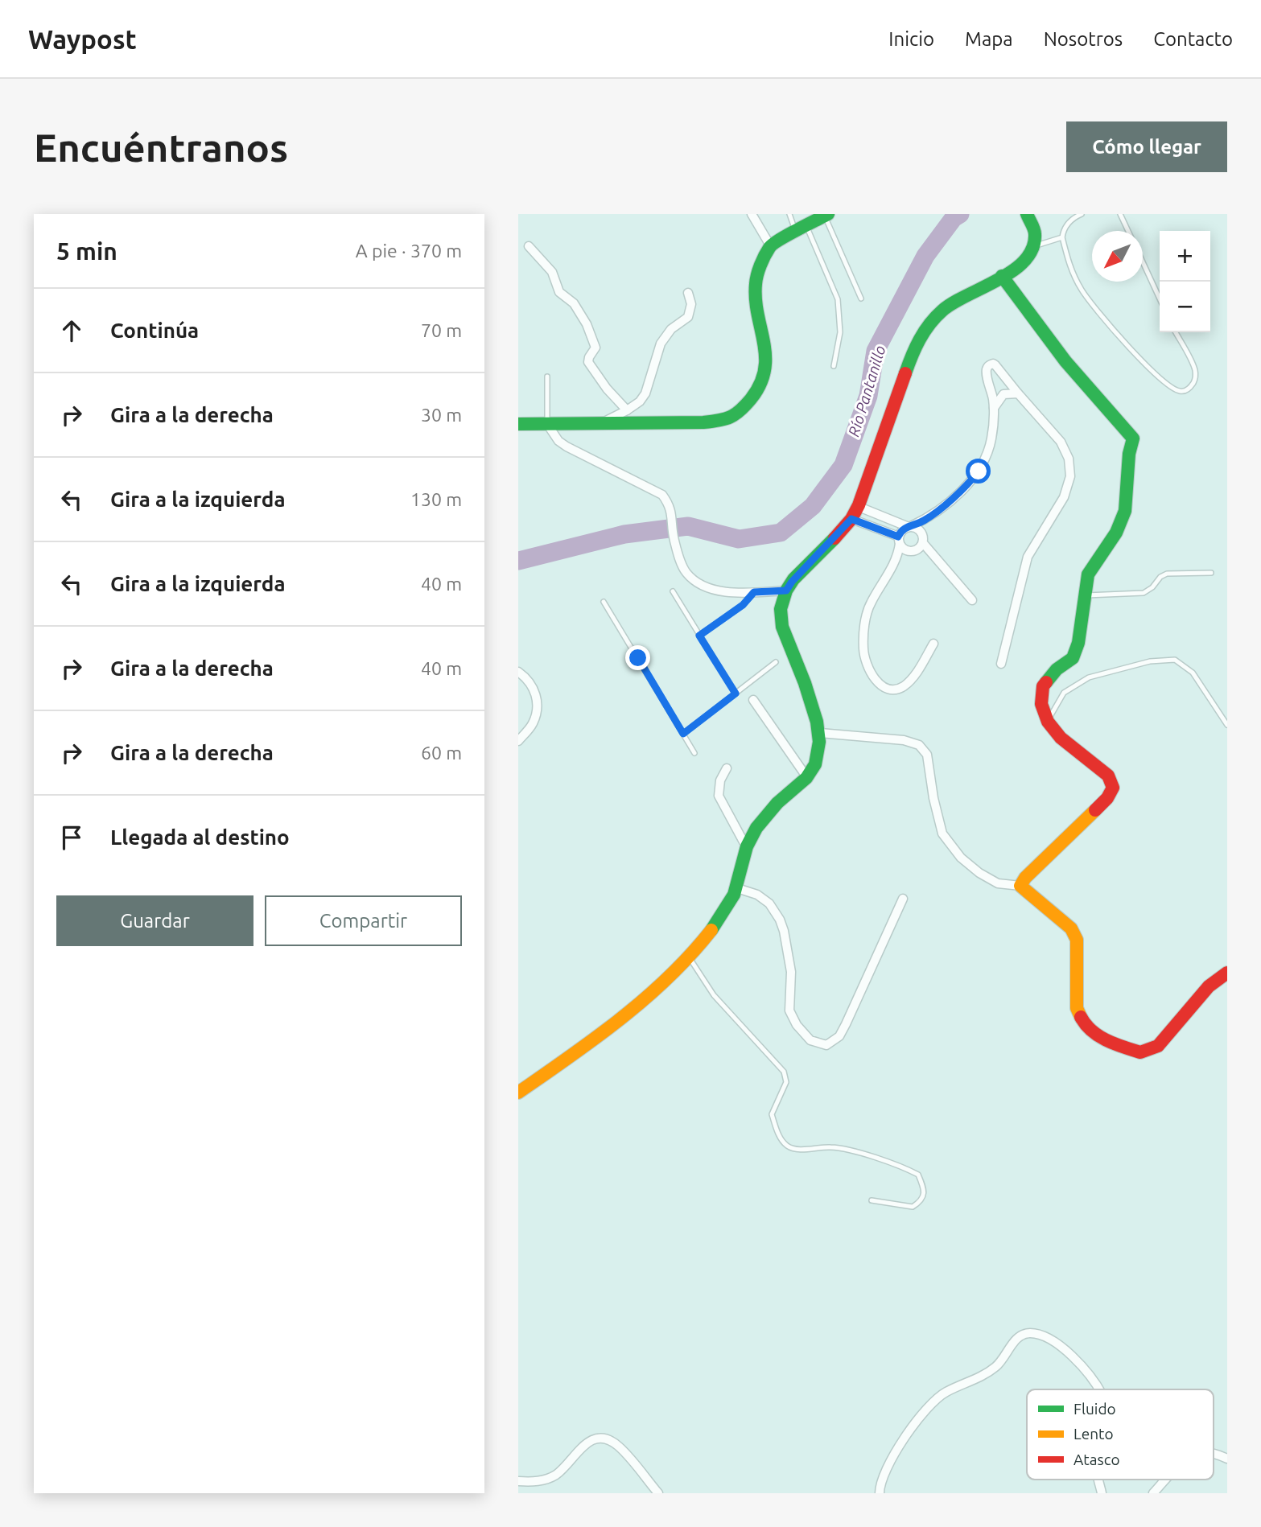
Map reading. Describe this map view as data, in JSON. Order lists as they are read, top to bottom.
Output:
{
  "water": ["Río Pantanillo"],
  "legend": ["Fluido", "Lento", "Atasco"],
  "north": "bottom left",
  "page": {
    "header": "Waypost",
    "nav": [
      "Inicio",
      "Mapa",
      "Nosotros",
      "Contacto"
    ],
    "buttons": [
      "Cómo llegar",
      ["Guardar", "Compartir"]
    ],
    "title": "Encuéntranos",
    "heading": ["5 min", "A pie · 370 m"],
    "map_buttons": ["+", "−"],
    "list": [
      ["Continúa", "70 m"],
      ["Gira a la derecha", "30 m"],
      ["Gira a la izquierda", "130 m"],
      ["Gira a la izquierda", "40 m"],
      ["Gira a la derecha", "40 m"],
      ["Gira a la derecha", "60 m"],
      "Llegada al destino"
    ]
  }
}
